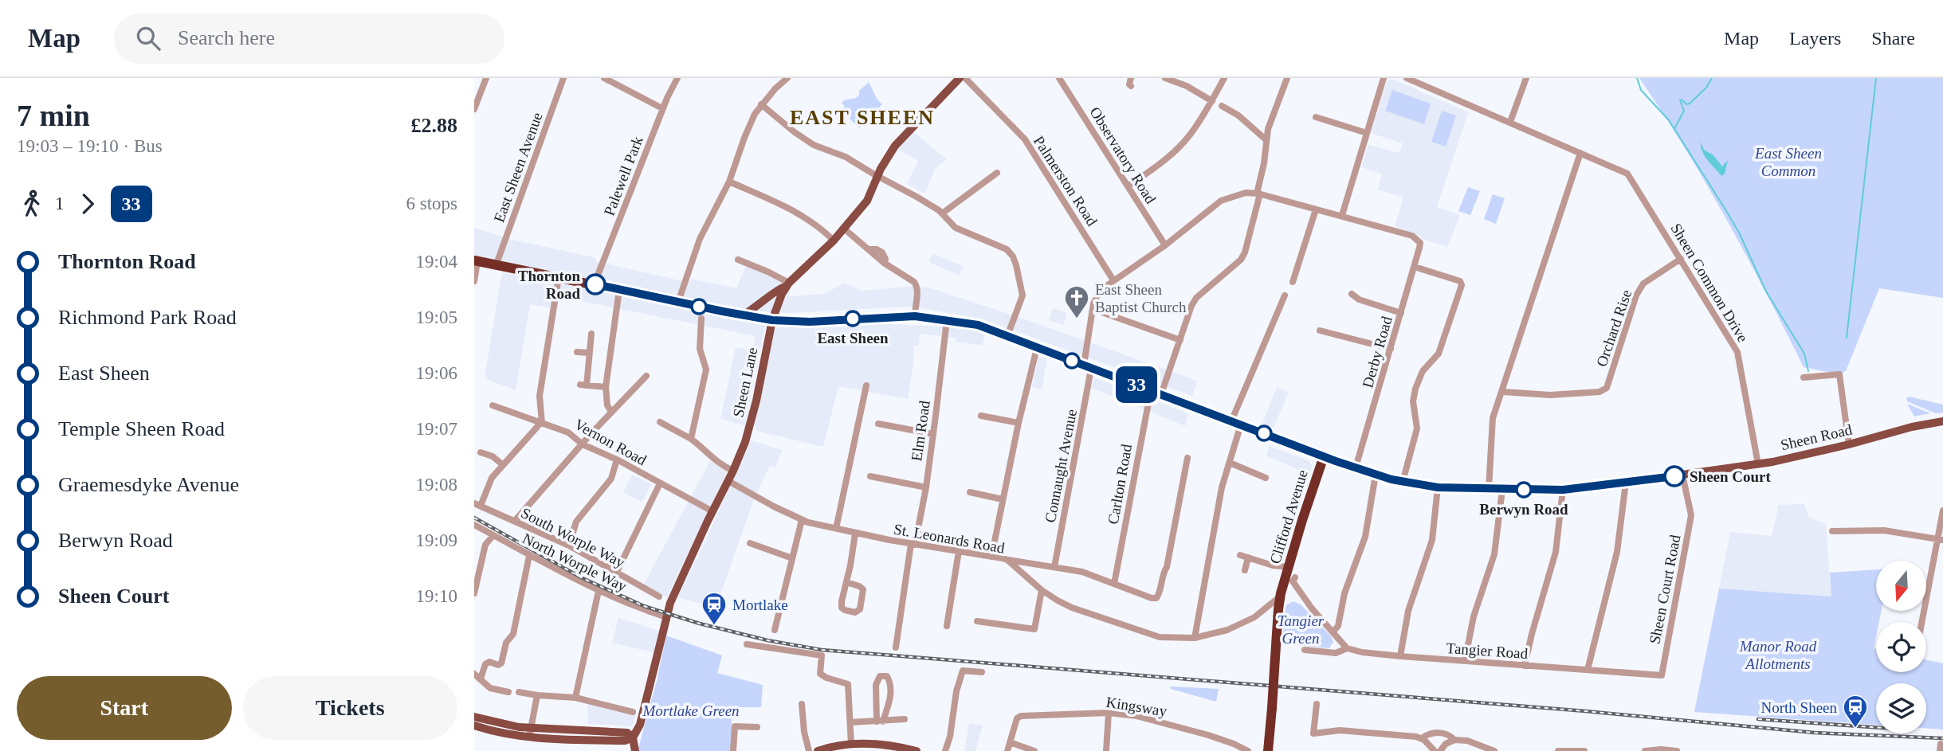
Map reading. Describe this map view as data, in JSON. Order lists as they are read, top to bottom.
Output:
{
  "streets": {
    "highway": ["Clifford Avenue"],
    "main road": ["Sheen Lane", "Sheen Road"],
    "street": [
      "Observatory Road",
      "East Sheen Avenue",
      "Palewell Park",
      "Palmerston Road",
      "Sheen Common Drive",
      "Orchard Rise",
      "Derby Road",
      "Elm Road",
      "Vernon Road",
      "Connaught Avenue",
      "Carlton Road",
      "South Worple Way",
      "St. Leonards Road",
      "North Worple Way",
      "Sheen Court Road",
      "Tangier Road",
      "Kingsway"
    ]
  },
  "crossings": [
    ["Sheen Common Drive", "Orchard Rise"],
    ["Sheen Common Drive", "Sheen Road"],
    ["Derby Road", "Sheen Road"],
    ["Sheen Lane", "Vernon Road"],
    ["Sheen Lane", "St. Leonards Road"],
    ["Sheen Lane", "North Worple Way"],
    ["Elm Road", "St. Leonards Road"],
    ["Sheen Road", "Clifford Avenue"],
    ["Sheen Road", "Sheen Court Road"],
    ["Clifford Avenue", "St. Leonards Road"],
    ["Sheen Court Road", "Tangier Road"]
  ],
  "districts": ["EAST SHEEN"],
  "parks": [
    "East Sheen Common",
    "Tangier Green",
    "Manor Road Allotments",
    "Mortlake Green"
  ],
  "places": {
    "other": [
      "Thornton Road",
      "East Sheen",
      "Sheen Court",
      "Berwyn Road"
    ],
    "church": ["East Sheen Baptist Church"],
    "station": ["Mortlake", "North Sheen"]
  },
  "lines": ["bus line 33"],
  "north": "bottom",
  "page": {
    "header": "Map",
    "search": "Search here",
    "nav": ["Map", "Layers", "Share"],
    "heading": ["7 min", "19:03 – 19:10 · Bus", "£2.88"],
    "on_map": "33",
    "legs": ["1", "33", "6 stops"],
    "list": [
      {
        "name": "Thornton Road",
        "value": "19:04"
      },
      {
        "name": "Richmond Park Road",
        "value": "19:05"
      },
      {
        "name": "East Sheen",
        "value": "19:06"
      },
      {
        "name": "Temple Sheen Road",
        "value": "19:07"
      },
      {
        "name": "Graemesdyke Avenue",
        "value": "19:08"
      },
      {
        "name": "Berwyn Road",
        "value": "19:09"
      },
      {
        "name": "Sheen Court",
        "value": "19:10"
      }
    ],
    "buttons": ["Start", "Tickets"]
  }
}
